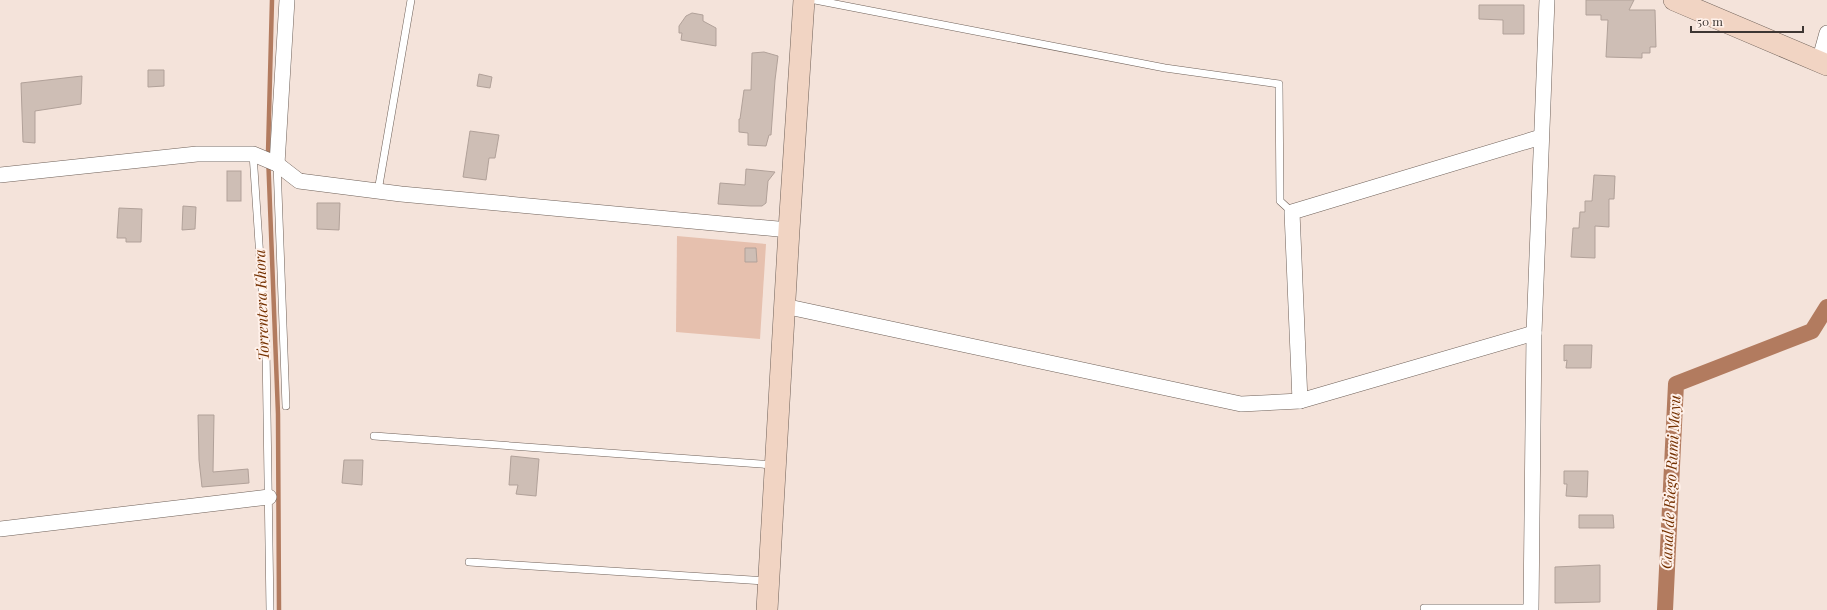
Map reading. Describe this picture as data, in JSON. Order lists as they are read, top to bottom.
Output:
{
  "water": ["Torrentera Khora", "Canal de Riego Rumi Mayu"],
  "scale_bar": "50 m"
}
